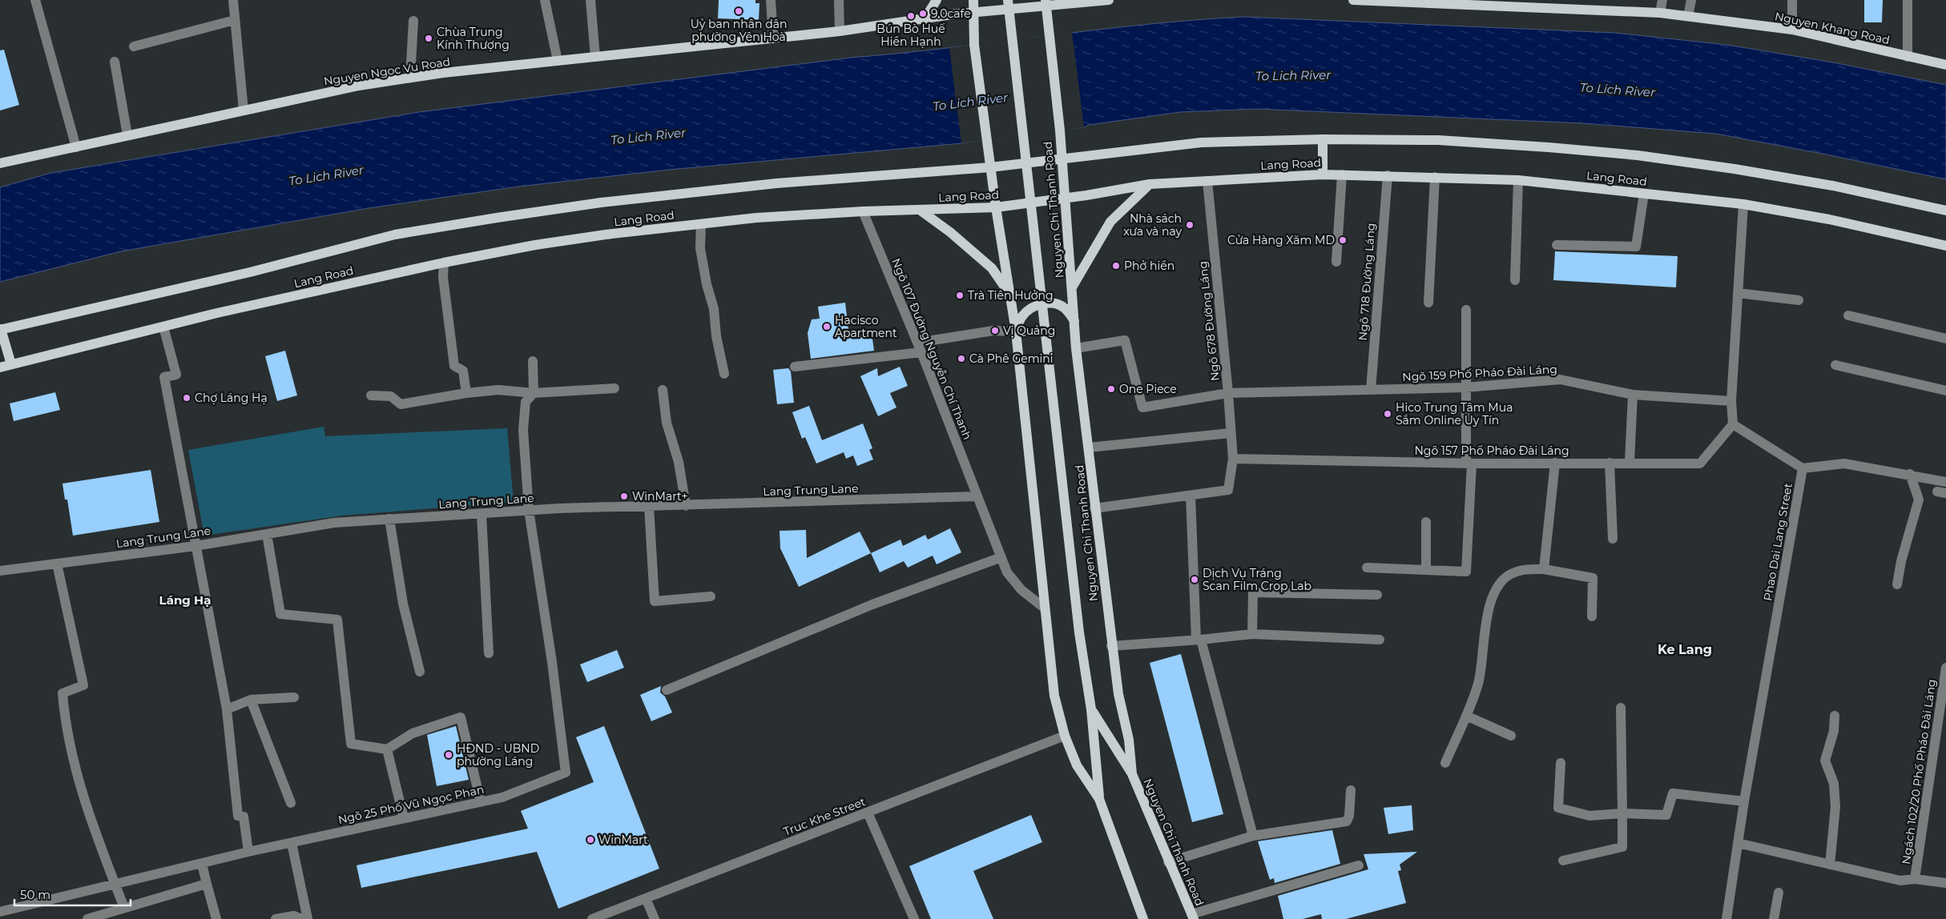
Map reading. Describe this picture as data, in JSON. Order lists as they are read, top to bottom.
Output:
{
  "streets": {
    "main road": [
      "Nguyen Khang Road",
      "Nguyen Ngoc Vu Road",
      "Lang Road",
      "Nguyen Chi Thanh Road"
    ],
    "street": [
      "Ngõ 718 Đường Láng",
      "Ngõ 678 Đường Láng",
      "Ngõ 107 Đường Nguyễn Chí Thanh",
      "Ngõ 159 Phố Pháo Đài Láng",
      "Ngõ 157 Phố Pháo Đài Láng",
      "Lang Trung Lane",
      "Phao Dai Lang Street",
      "Ngách 102/20 Phố Pháo Đài Láng",
      "Ngõ 25 Phố Vũ Ngọc Phan",
      "Truc Khe Street"
    ]
  },
  "crossings": [
    ["Lang Road", "Nguyen Chi Thanh Road"],
    ["Lang Road", "Ngõ 718 Đường Láng"],
    ["Lang Road", "Ngõ 678 Đường Láng"],
    ["Lang Road", "Ngõ 107 Đường Nguyễn Chí Thanh"],
    ["Nguyen Chi Thanh Road", "Ngõ 159 Phố Pháo Đài Láng"],
    ["Ngõ 718 Đường Láng", "Ngõ 159 Phố Pháo Đài Láng"],
    ["Ngõ 678 Đường Láng", "Ngõ 159 Phố Pháo Đài Láng"],
    ["Ngõ 678 Đường Láng", "Ngõ 157 Phố Pháo Đài Láng"],
    ["Ngõ 107 Đường Nguyễn Chí Thanh", "Lang Trung Lane"],
    ["Lang Trung Lane", "Ngõ 25 Phố Vũ Ngọc Phan"]
  ],
  "districts": ["Láng Hạ", "Ke Lang"],
  "water": ["To Lich River"],
  "places": [
    "Uỷ ban nhân dân phường Yên Hoà",
    "9.0cafe",
    "Bún Bò Huế Hiền Hạnh",
    "Chùa Trung Kính Thượng",
    "Nhà sách xưa và nay",
    "Cửa Hàng Xăm MD",
    "Phở hiền",
    "Trà Tiên Hưởng",
    "Hacisco Apartment",
    "Vị Quảng",
    "Cà Phê Gemini",
    "One Piece",
    "Chợ Láng Hạ",
    "Hico Trung Tâm Mua Sắm Online Uy Tín",
    "WinMart+",
    "Dịch Vụ Tráng Scan Film Crop Lab",
    "HĐND - UBND phường Láng",
    "WinMart"
  ],
  "scale_bar": "50 m"
}
